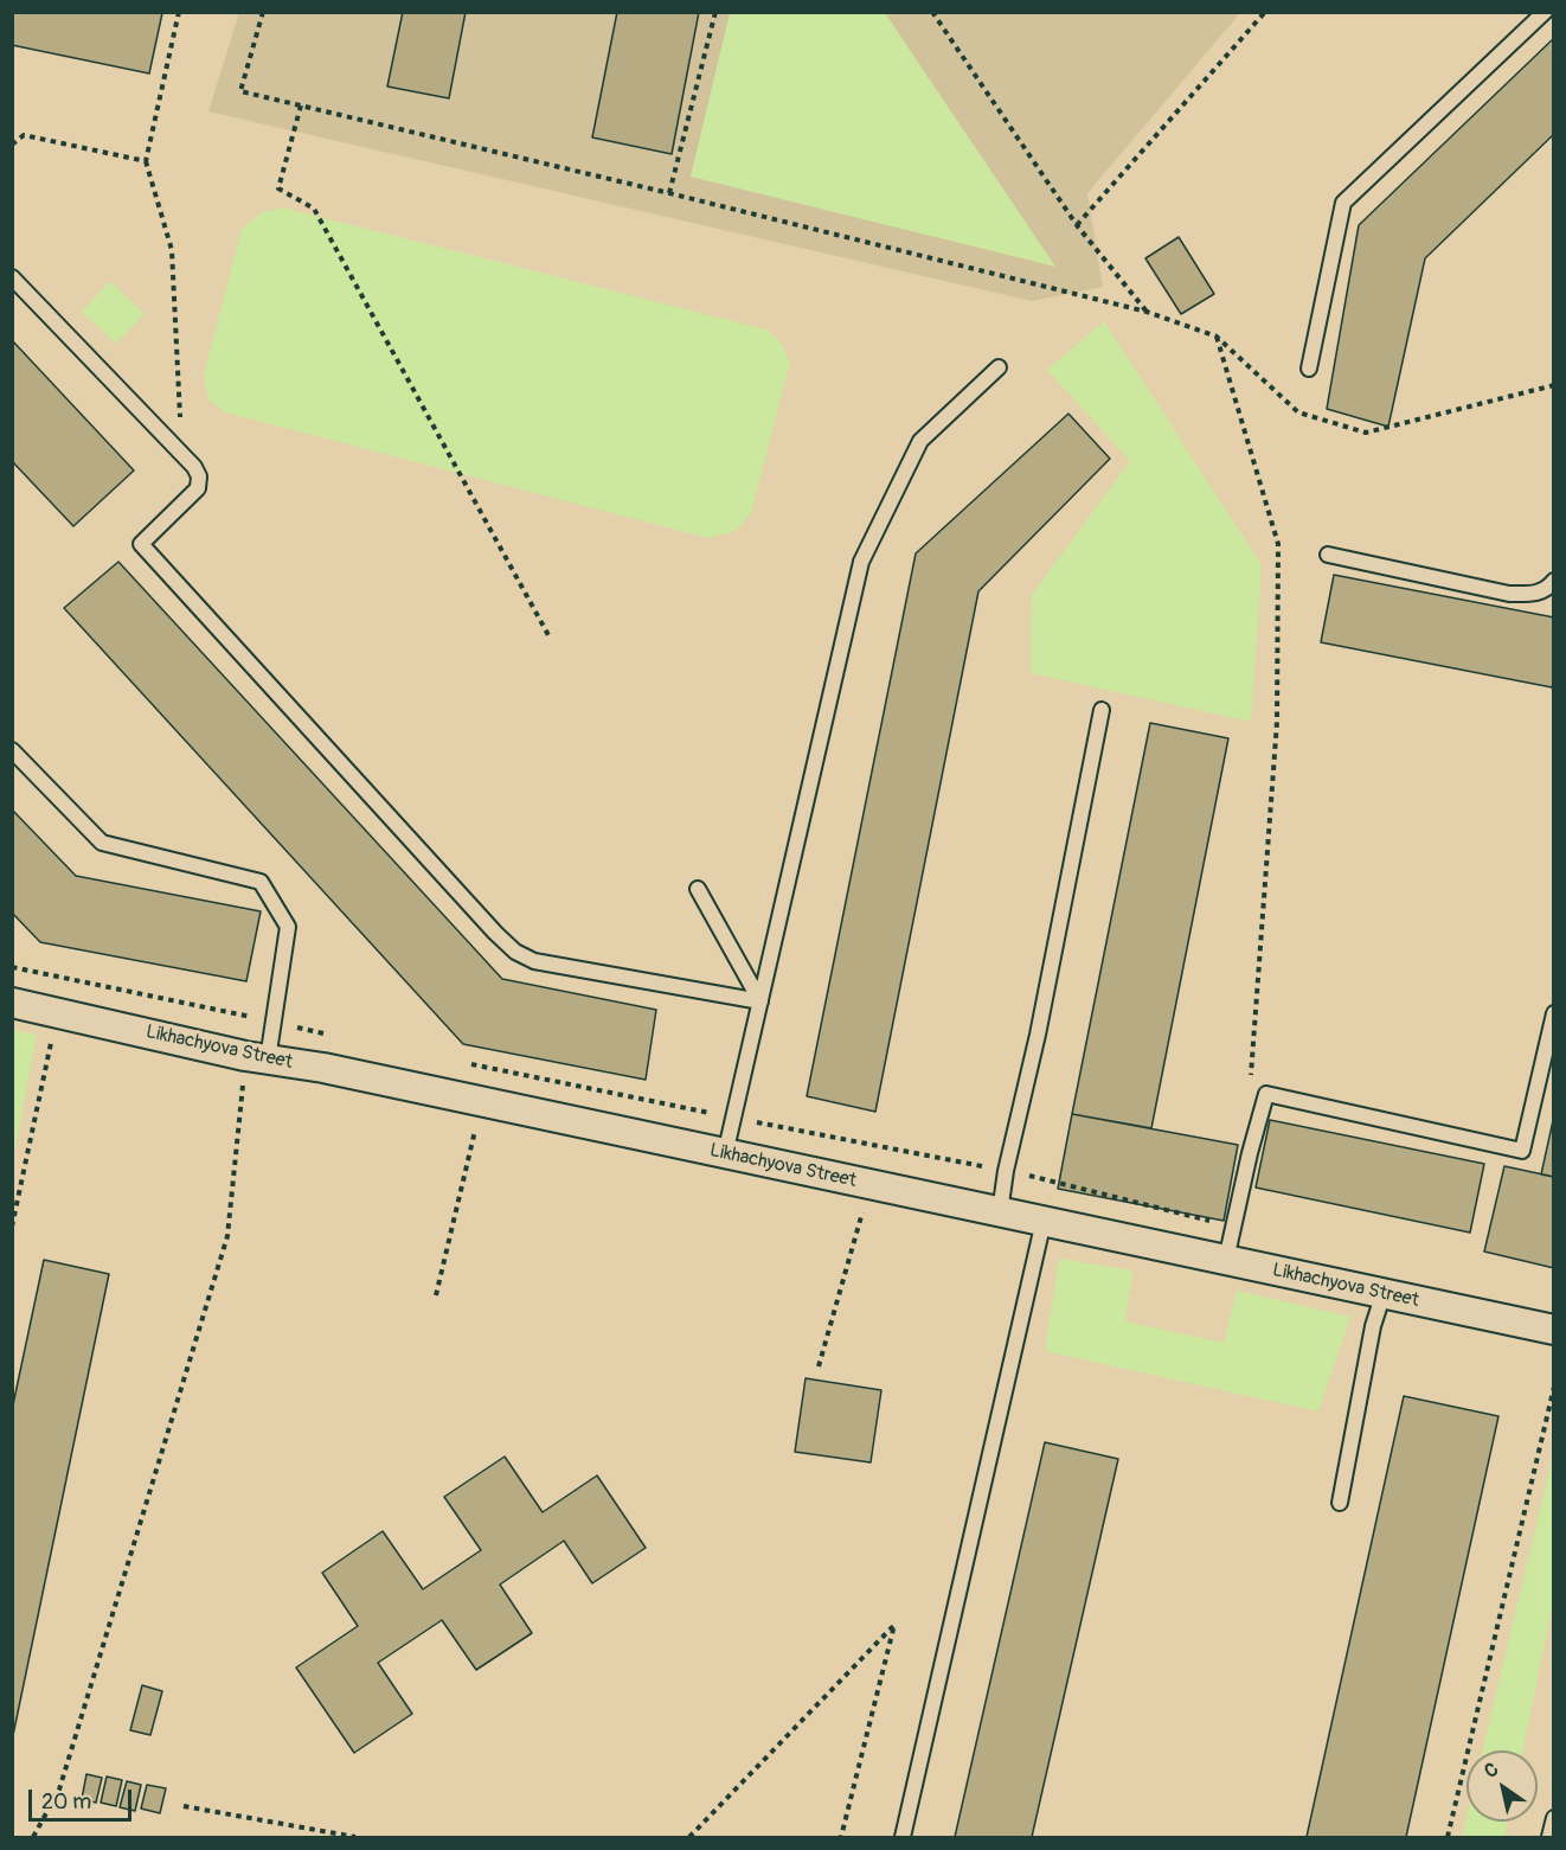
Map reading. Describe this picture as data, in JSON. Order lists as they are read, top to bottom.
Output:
{
  "streets": {
    "street": ["Likhachyova Street"]
  },
  "scale_bar": "20 m",
  "north": "top left"
}
